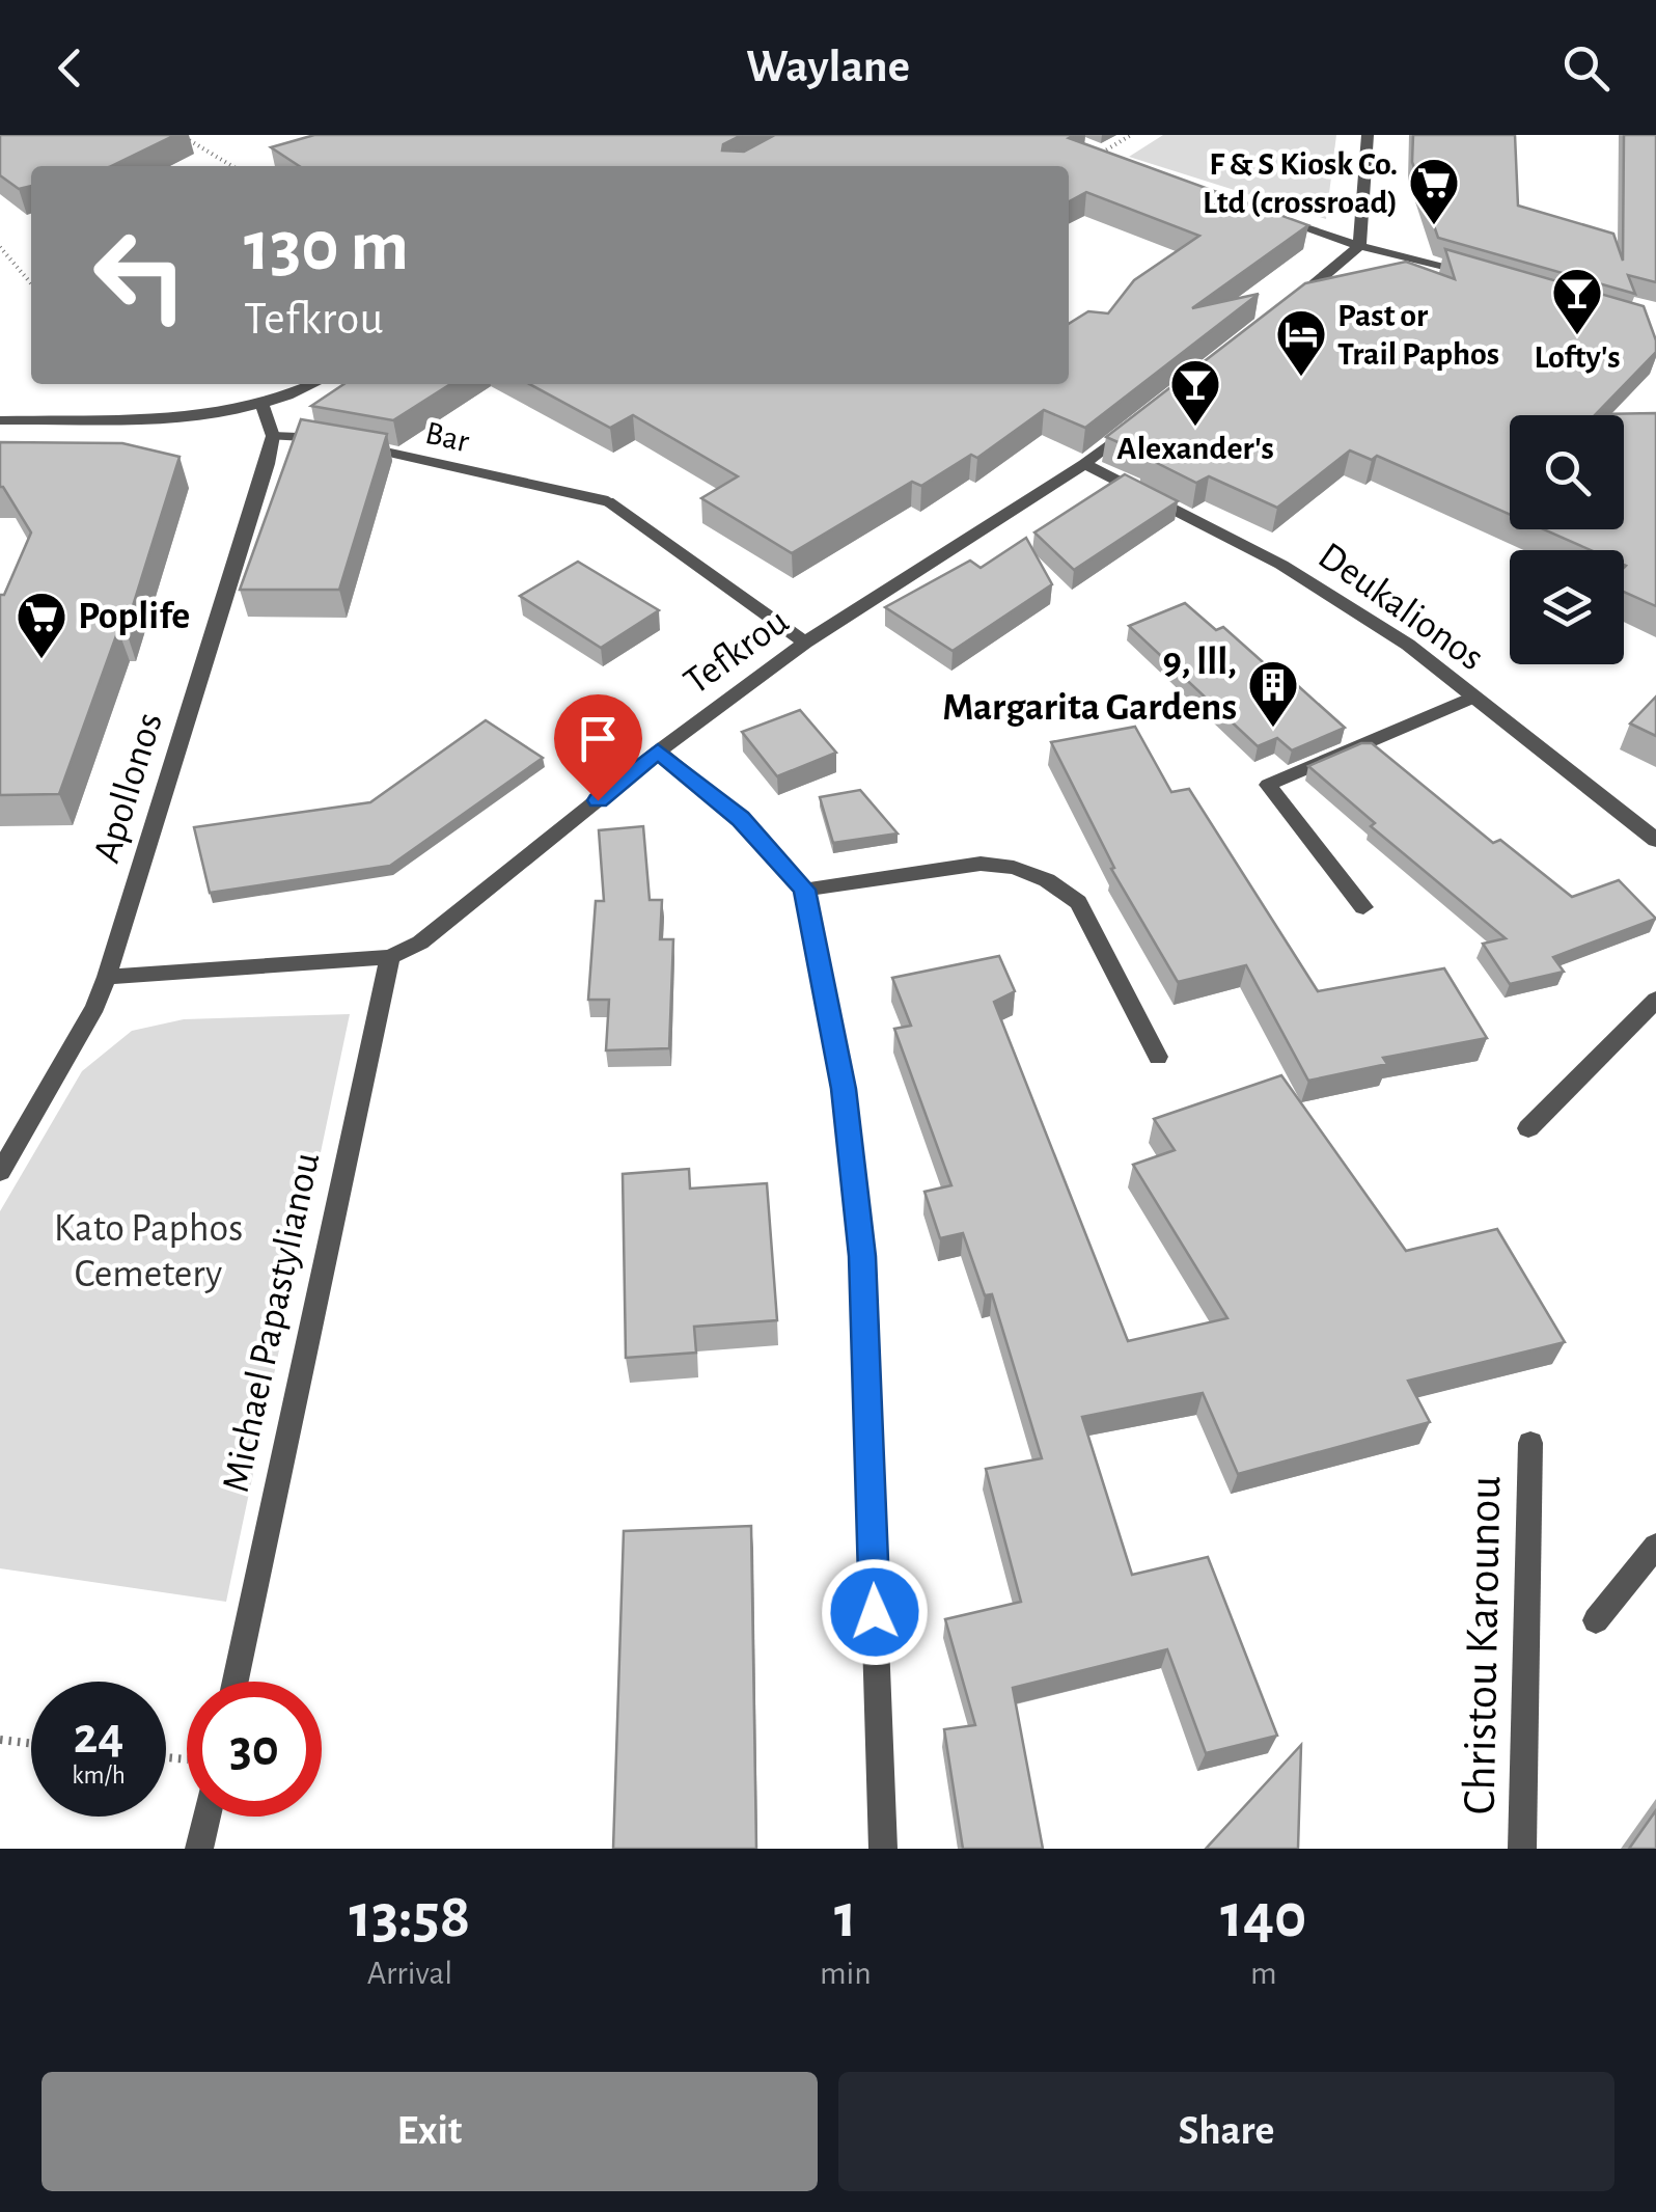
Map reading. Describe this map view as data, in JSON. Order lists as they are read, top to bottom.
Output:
{
  "streets": {
    "street": [
      "Bar",
      "Deukalionos",
      "Tefkrou",
      "Apollonos",
      "Michael Papastylianou",
      "Christou Karounou"
    ]
  },
  "crossings": [
    ["Bar", "Tefkrou"],
    ["Bar", "Apollonos"],
    ["Deukalionos", "Tefkrou"],
    ["Tefkrou", "Apollonos"],
    ["Tefkrou", "Michael Papastylianou"]
  ],
  "parks": ["Kato Paphos Cemetery"],
  "places": {
    "supermarket": ["F & S Kiosk Co. Ltd (crossroad)", "Poplife"],
    "bar": ["Lofty's", "Alexander's"],
    "hotel": ["Past or Trail Paphos"],
    "building": ["9, lll, Margarita Gardens"]
  },
  "page": {
    "header": "Waylane",
    "turn": ["130 m", "Tefkrou"],
    "speed": "24 km/h",
    "limit": "30",
    "eta": [
      "13:58",
      "Arrival",
      "1",
      "min",
      "140",
      "m"
    ],
    "buttons": ["Exit", "Share"]
  }
}
